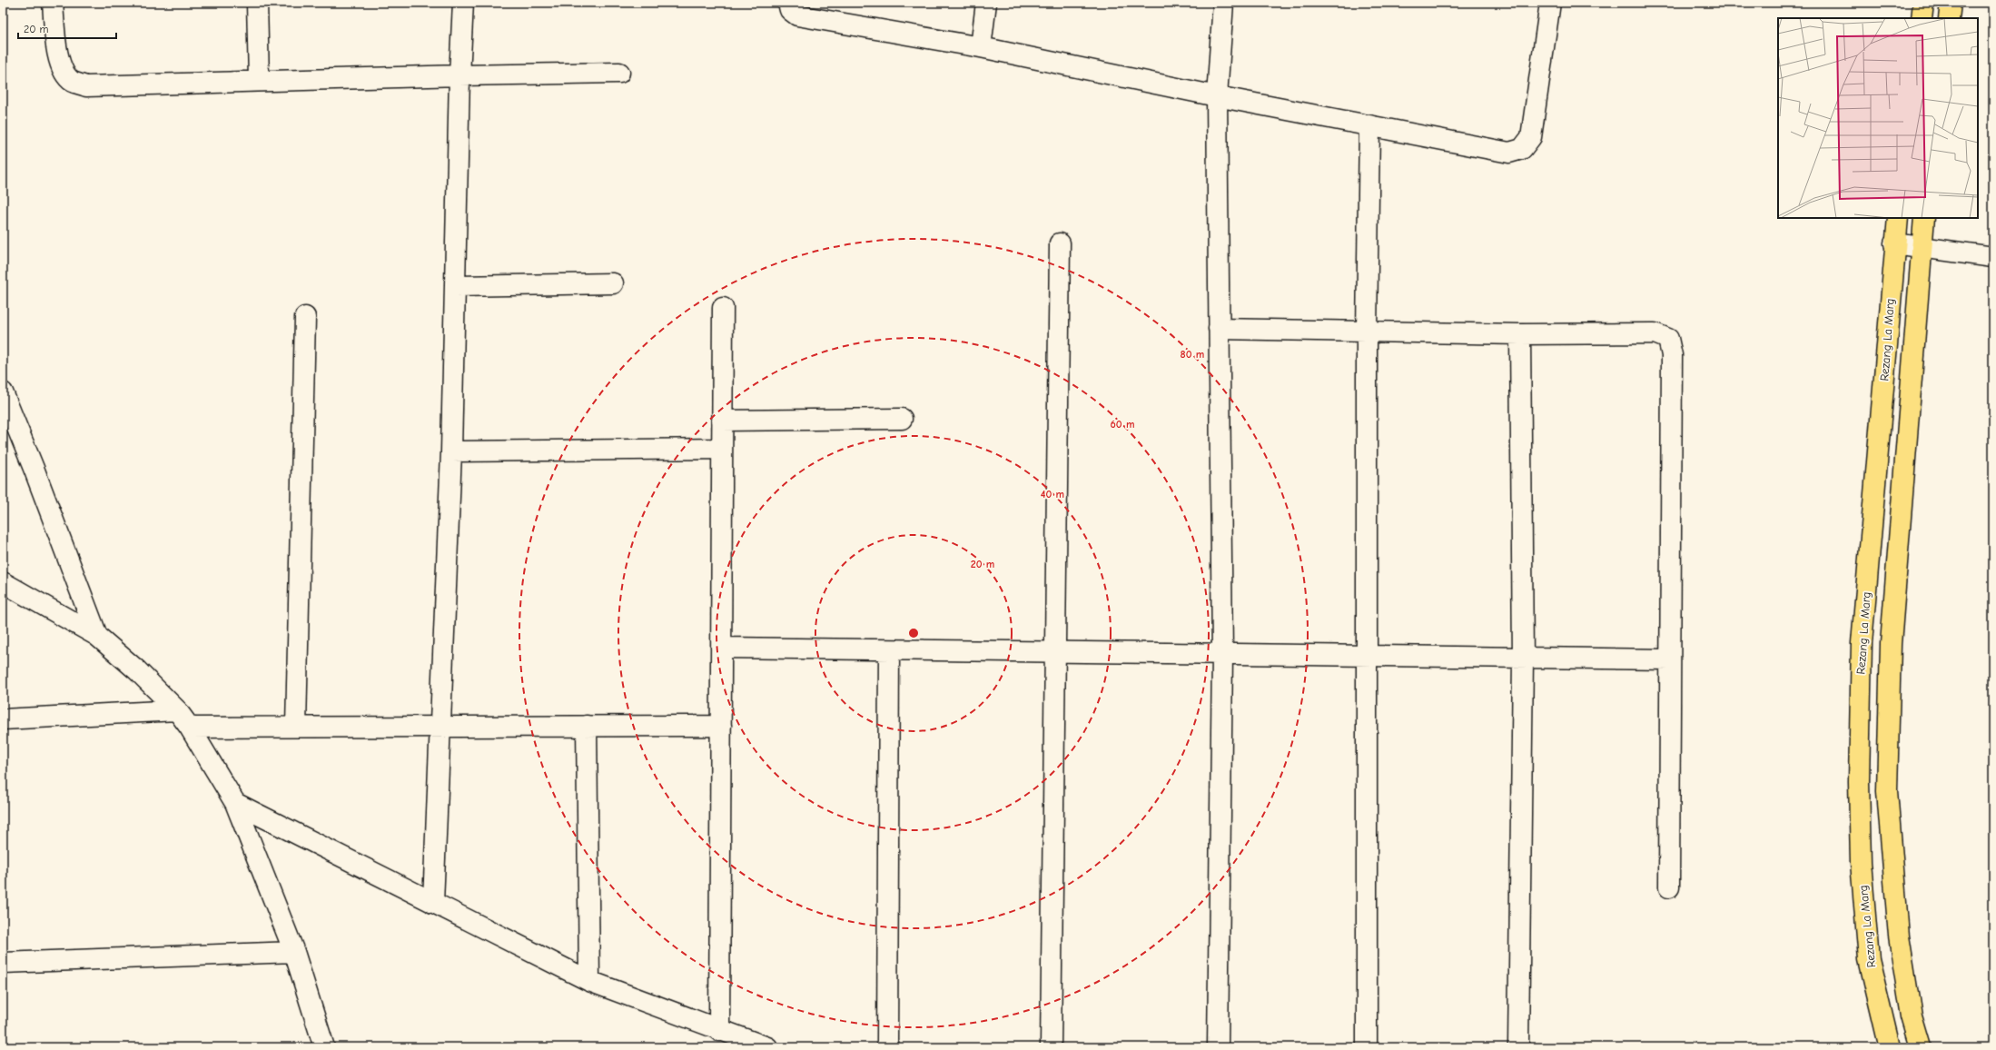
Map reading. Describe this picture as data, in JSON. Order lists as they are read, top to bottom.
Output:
{
  "streets": {
    "main road": ["Rezang La Marg"]
  },
  "scale_bar": "20 m",
  "rings": [
    "80 m",
    "60 m",
    "40 m",
    "20 m"
  ]
}
